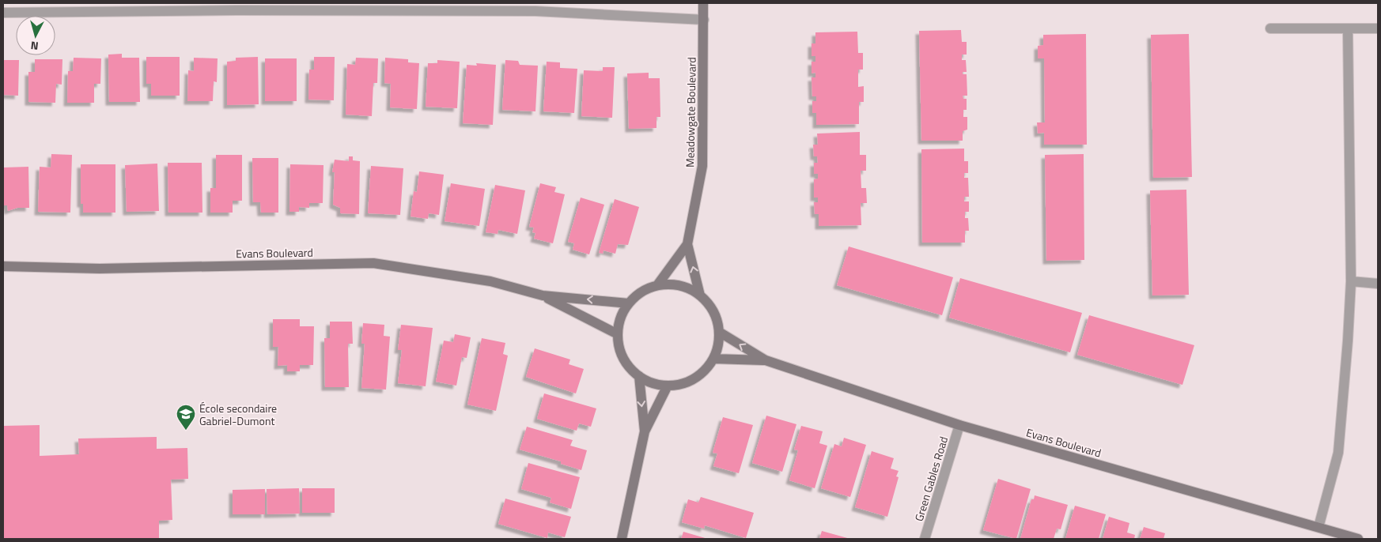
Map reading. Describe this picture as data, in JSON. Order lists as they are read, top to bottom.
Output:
{
  "streets": {
    "street": ["Meadowgate Boulevard", "Evans Boulevard", "Green Gables Road"]
  },
  "crossings": [
    ["Meadowgate Boulevard", "Evans Boulevard"],
    ["Evans Boulevard", "Green Gables Road"]
  ],
  "places": {
    "school or university": ["École secondaire Gabriel-Dumont"]
  },
  "north": "bottom"
}
